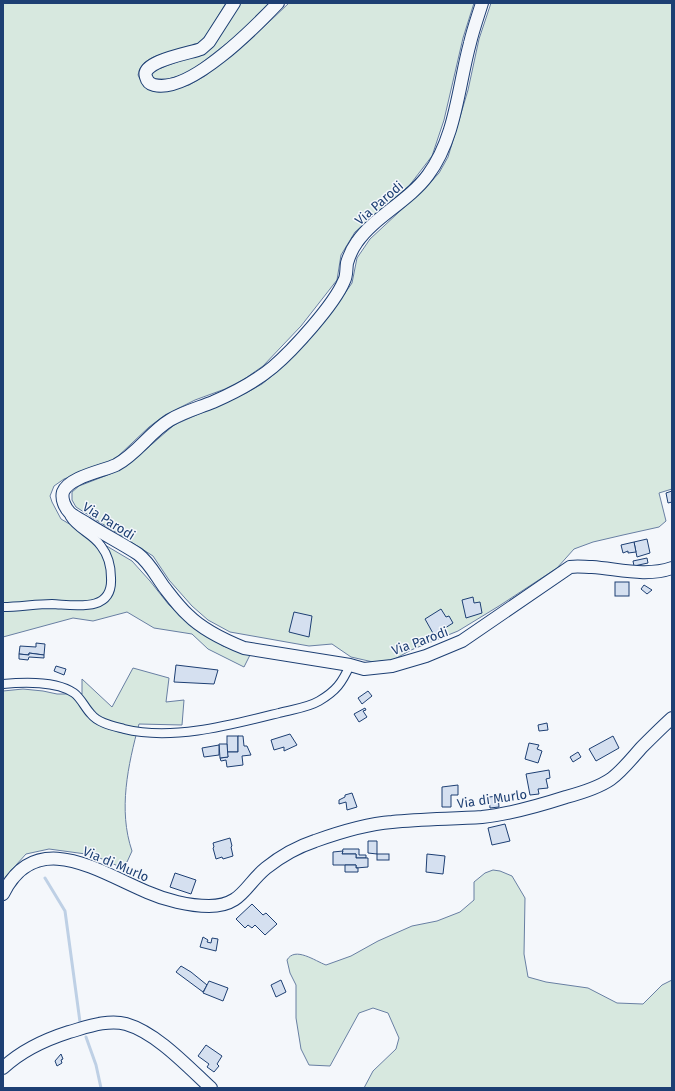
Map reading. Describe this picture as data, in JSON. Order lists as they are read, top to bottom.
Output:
{
  "streets": {
    "street": ["Via Parodi", "Via di Murlo"]
  }
}
